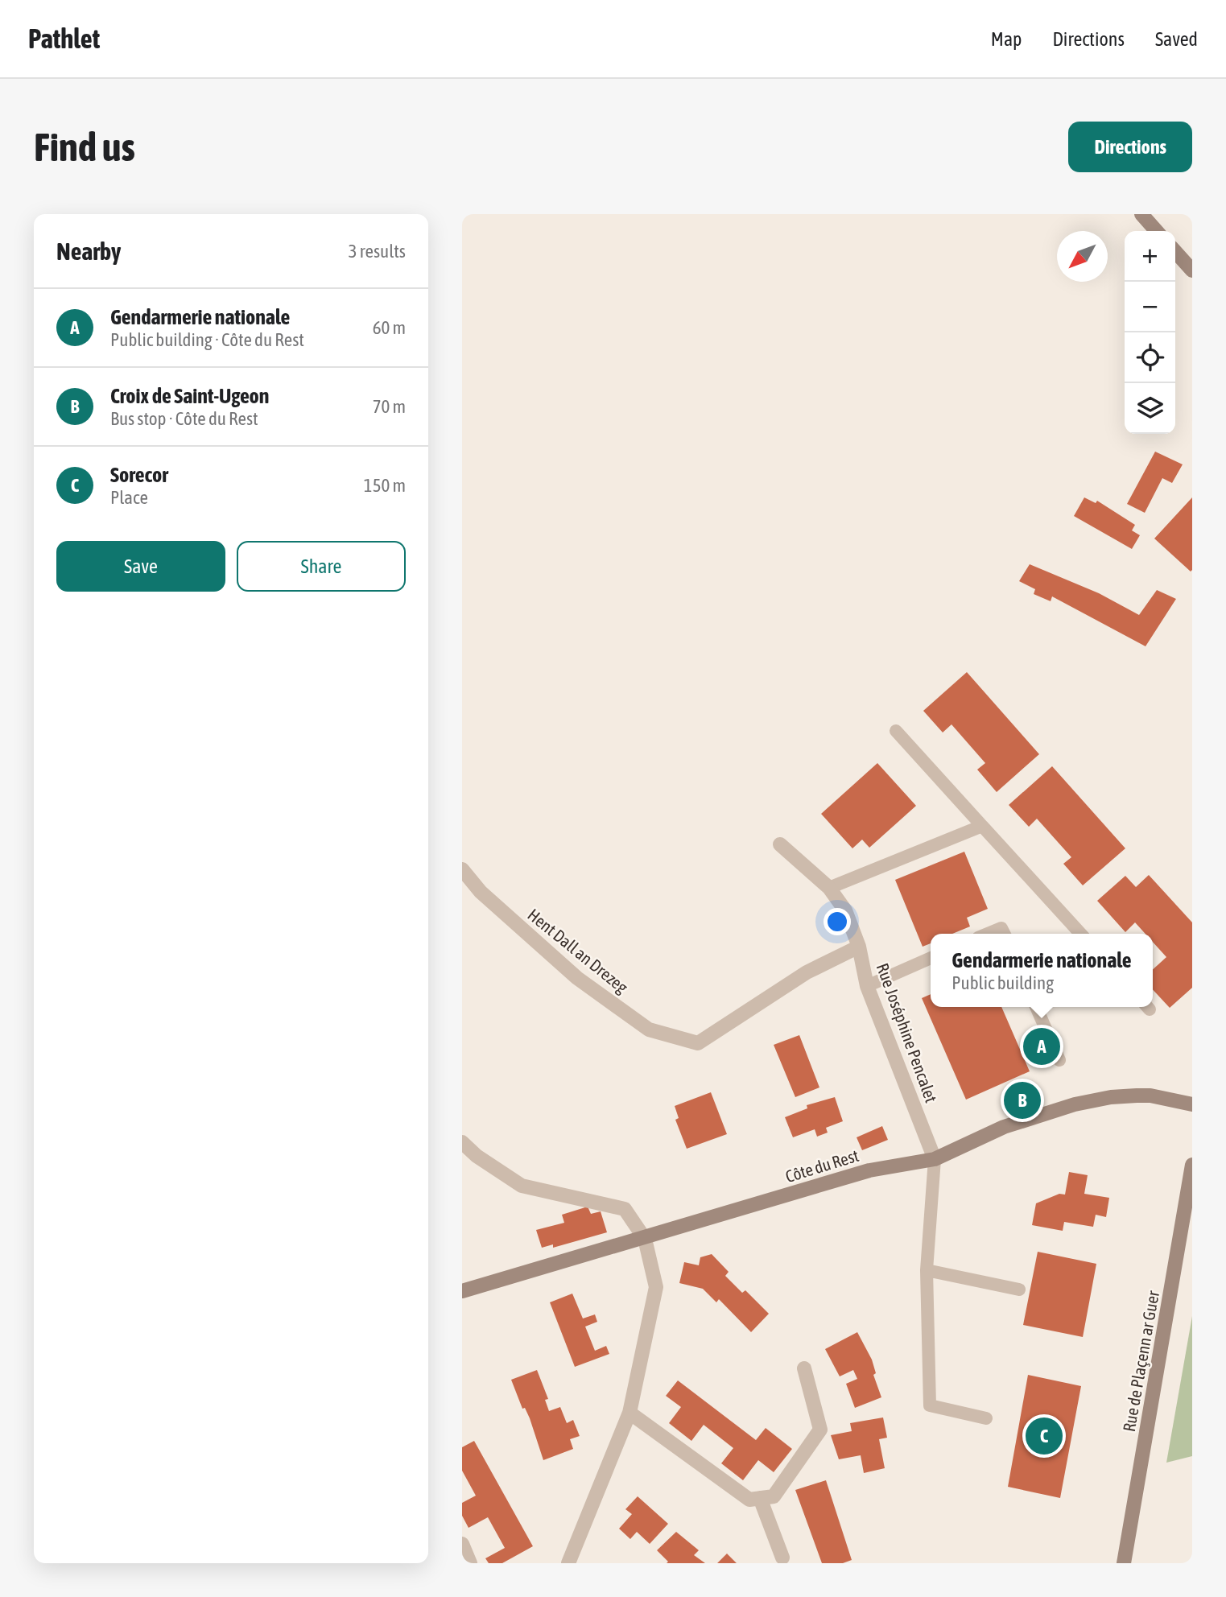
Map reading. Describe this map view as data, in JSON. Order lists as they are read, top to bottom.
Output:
{
  "streets": {
    "street": [
      "Hent Dall an Drezeg",
      "Rue Joséphine Pencalet",
      "Côte du Rest",
      "Rue de Plaçenn ar Guer"
    ]
  },
  "crossings": [
    ["Hent Dall an Drezeg", "Rue Joséphine Pencalet"],
    ["Rue Joséphine Pencalet", "Côte du Rest"]
  ],
  "north": "bottom left",
  "page": {
    "header": "Pathlet",
    "nav": ["Map", "Directions", "Saved"],
    "buttons": [
      "Directions",
      ["Save", "Share"]
    ],
    "title": "Find us",
    "heading": ["Nearby", "3 results"],
    "map_buttons": ["+", "−"],
    "list": [
      {
        "mark": "A",
        "name": "Gendarmerie nationale",
        "note": "Public building · Côte du Rest",
        "value": "60 m"
      },
      {
        "mark": "B",
        "name": "Croix de Saint-Ugeon",
        "note": "Bus stop · Côte du Rest",
        "value": "70 m"
      },
      {
        "mark": "C",
        "name": "Sorecor",
        "note": "Place",
        "value": "150 m"
      }
    ],
    "popup": ["Gendarmerie nationale", "Public building"],
    "pins": ["A", "B", "C"]
  }
}
